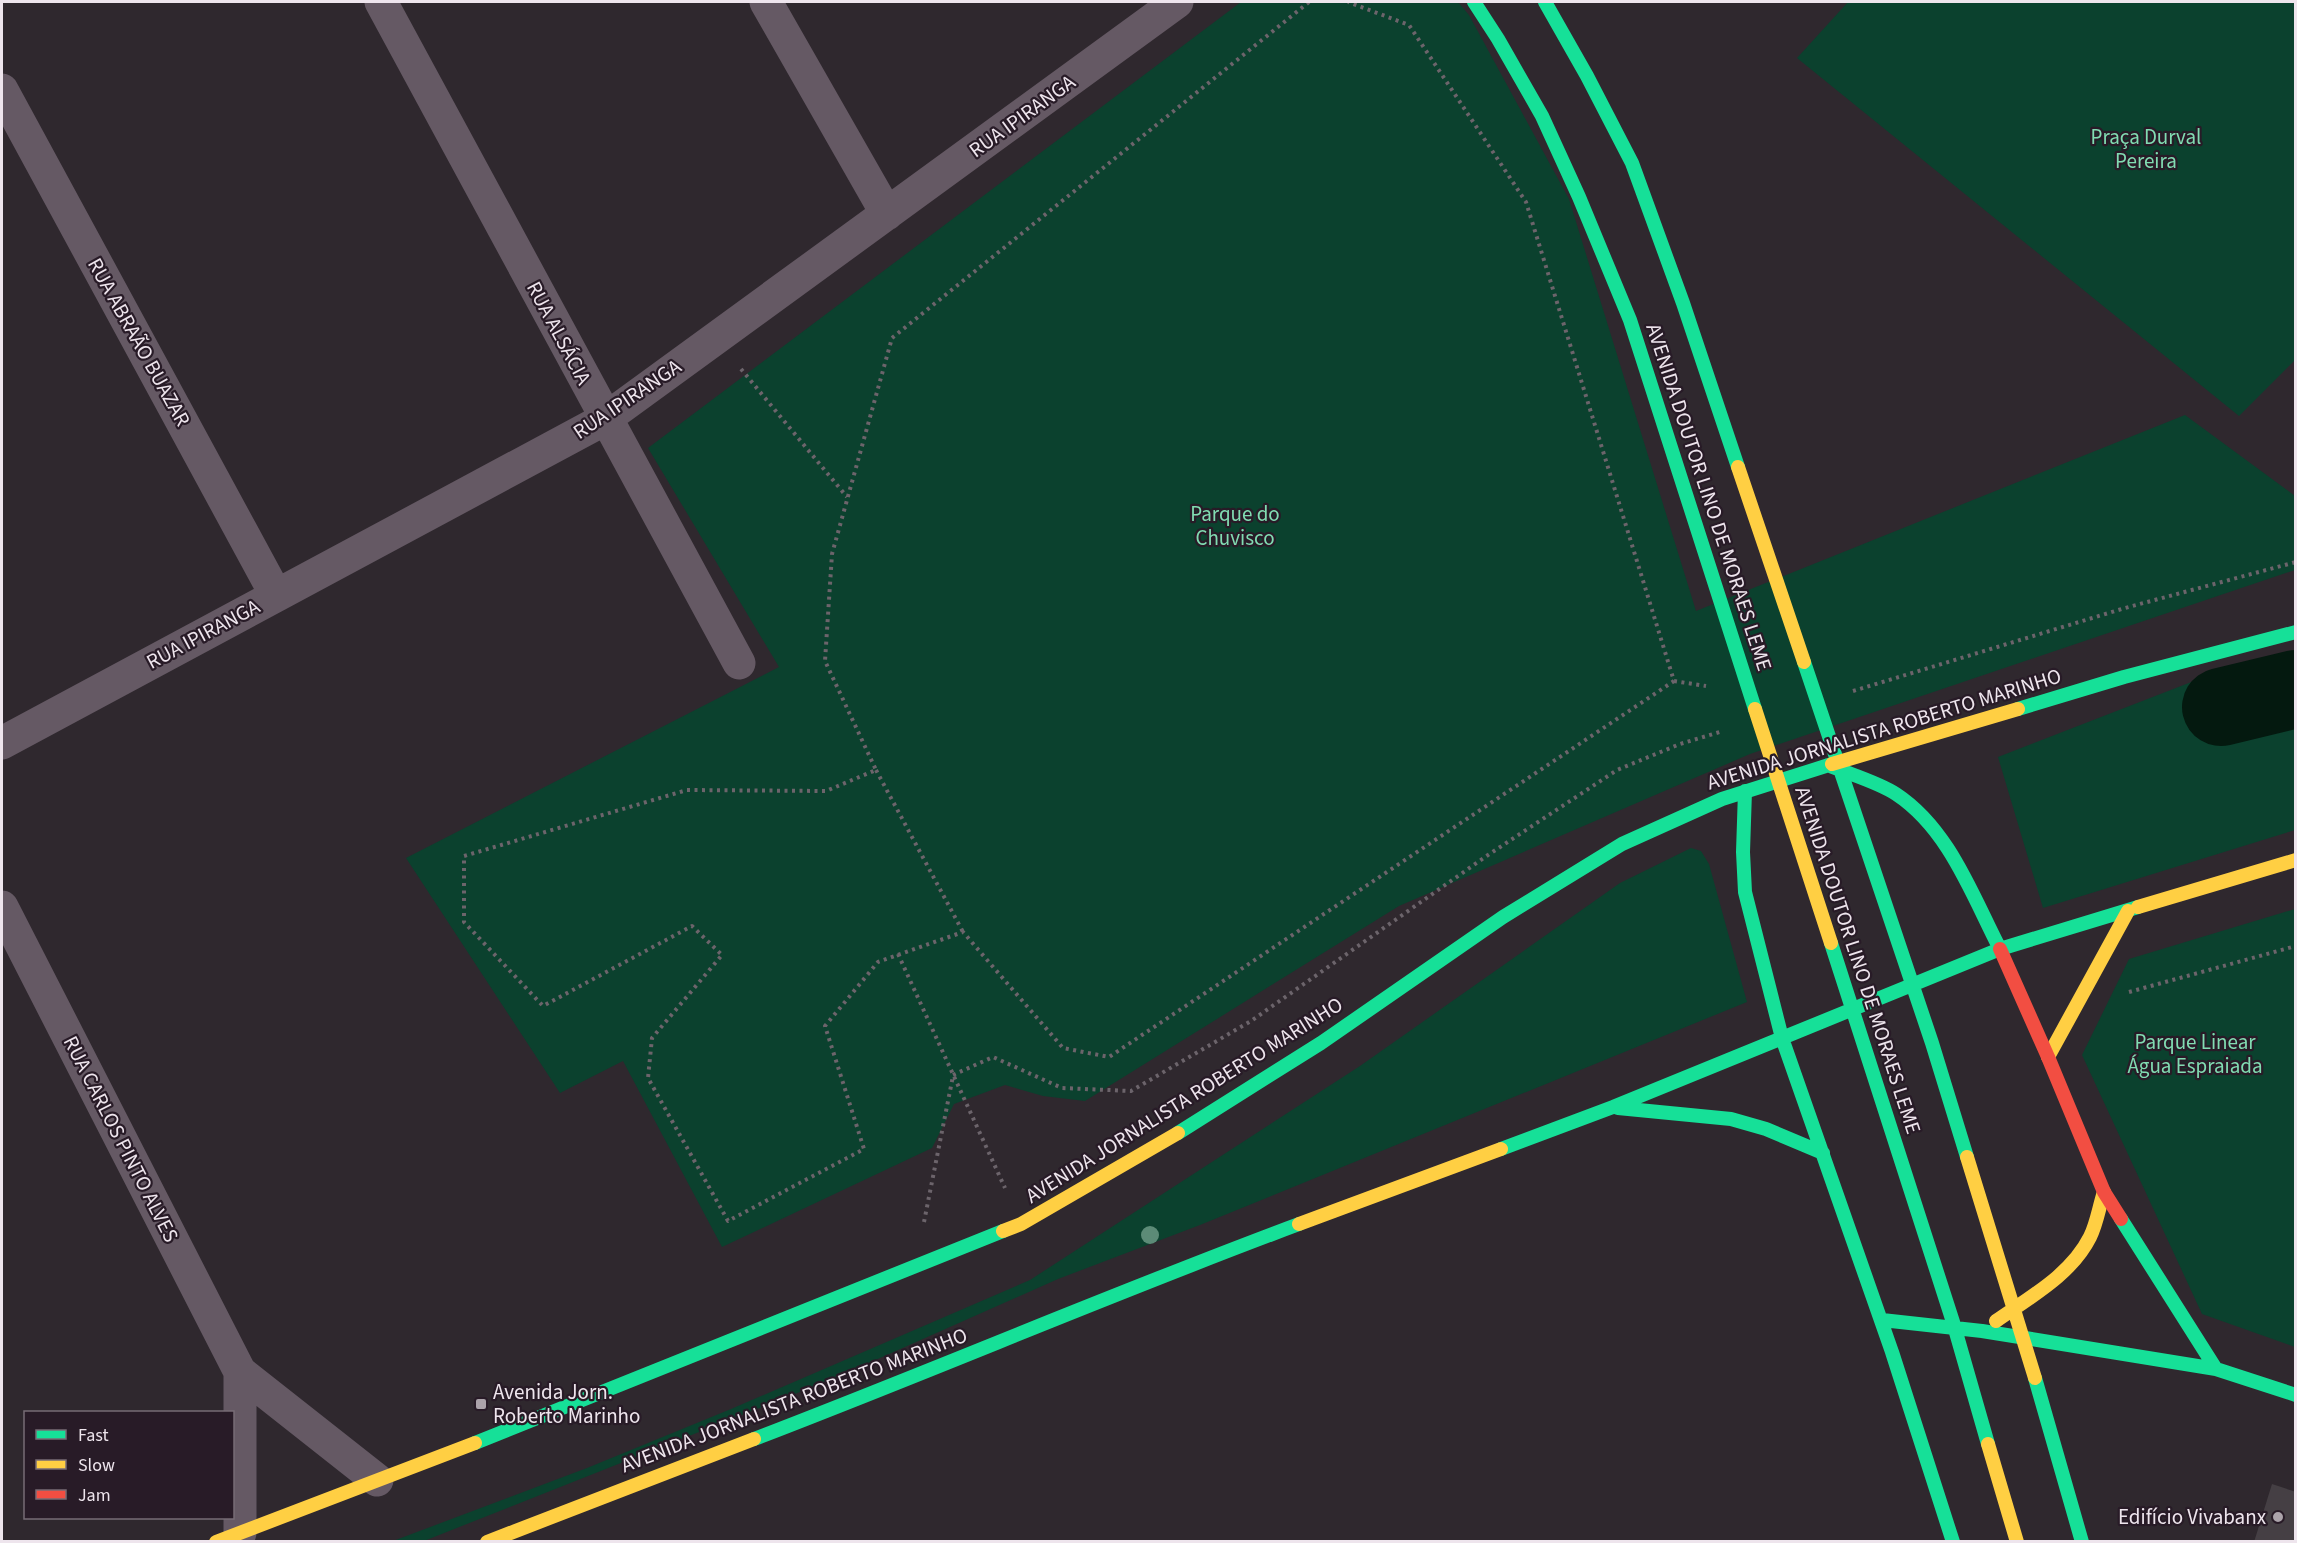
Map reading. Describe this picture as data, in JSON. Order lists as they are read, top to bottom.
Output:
{
  "streets": {
    "main road": ["AVENIDA DOUTOR LINO DE MORAES LEME", "AVENIDA JORNALISTA ROBERTO MARINHO"],
    "street": [
      "RUA IPIRANGA",
      "RUA ALSÁCIA",
      "RUA ABRAÃO BUAZAR",
      "RUA CARLOS PINTO ALVES"
    ]
  },
  "crossings": [
    ["RUA IPIRANGA", "RUA ALSÁCIA"],
    ["RUA IPIRANGA", "RUA ABRAÃO BUAZAR"],
    ["AVENIDA JORNALISTA ROBERTO MARINHO", "RUA CARLOS PINTO ALVES"]
  ],
  "parks": ["Praça Durval Pereira", "Parque do Chuvisco", "Parque Linear Água Espraiada"],
  "places": {
    "transit": ["Avenida Jorn. Roberto Marinho"],
    "other": ["Edifício Vivabanx"]
  },
  "legend": ["Fast", "Slow", "Jam"]
}
